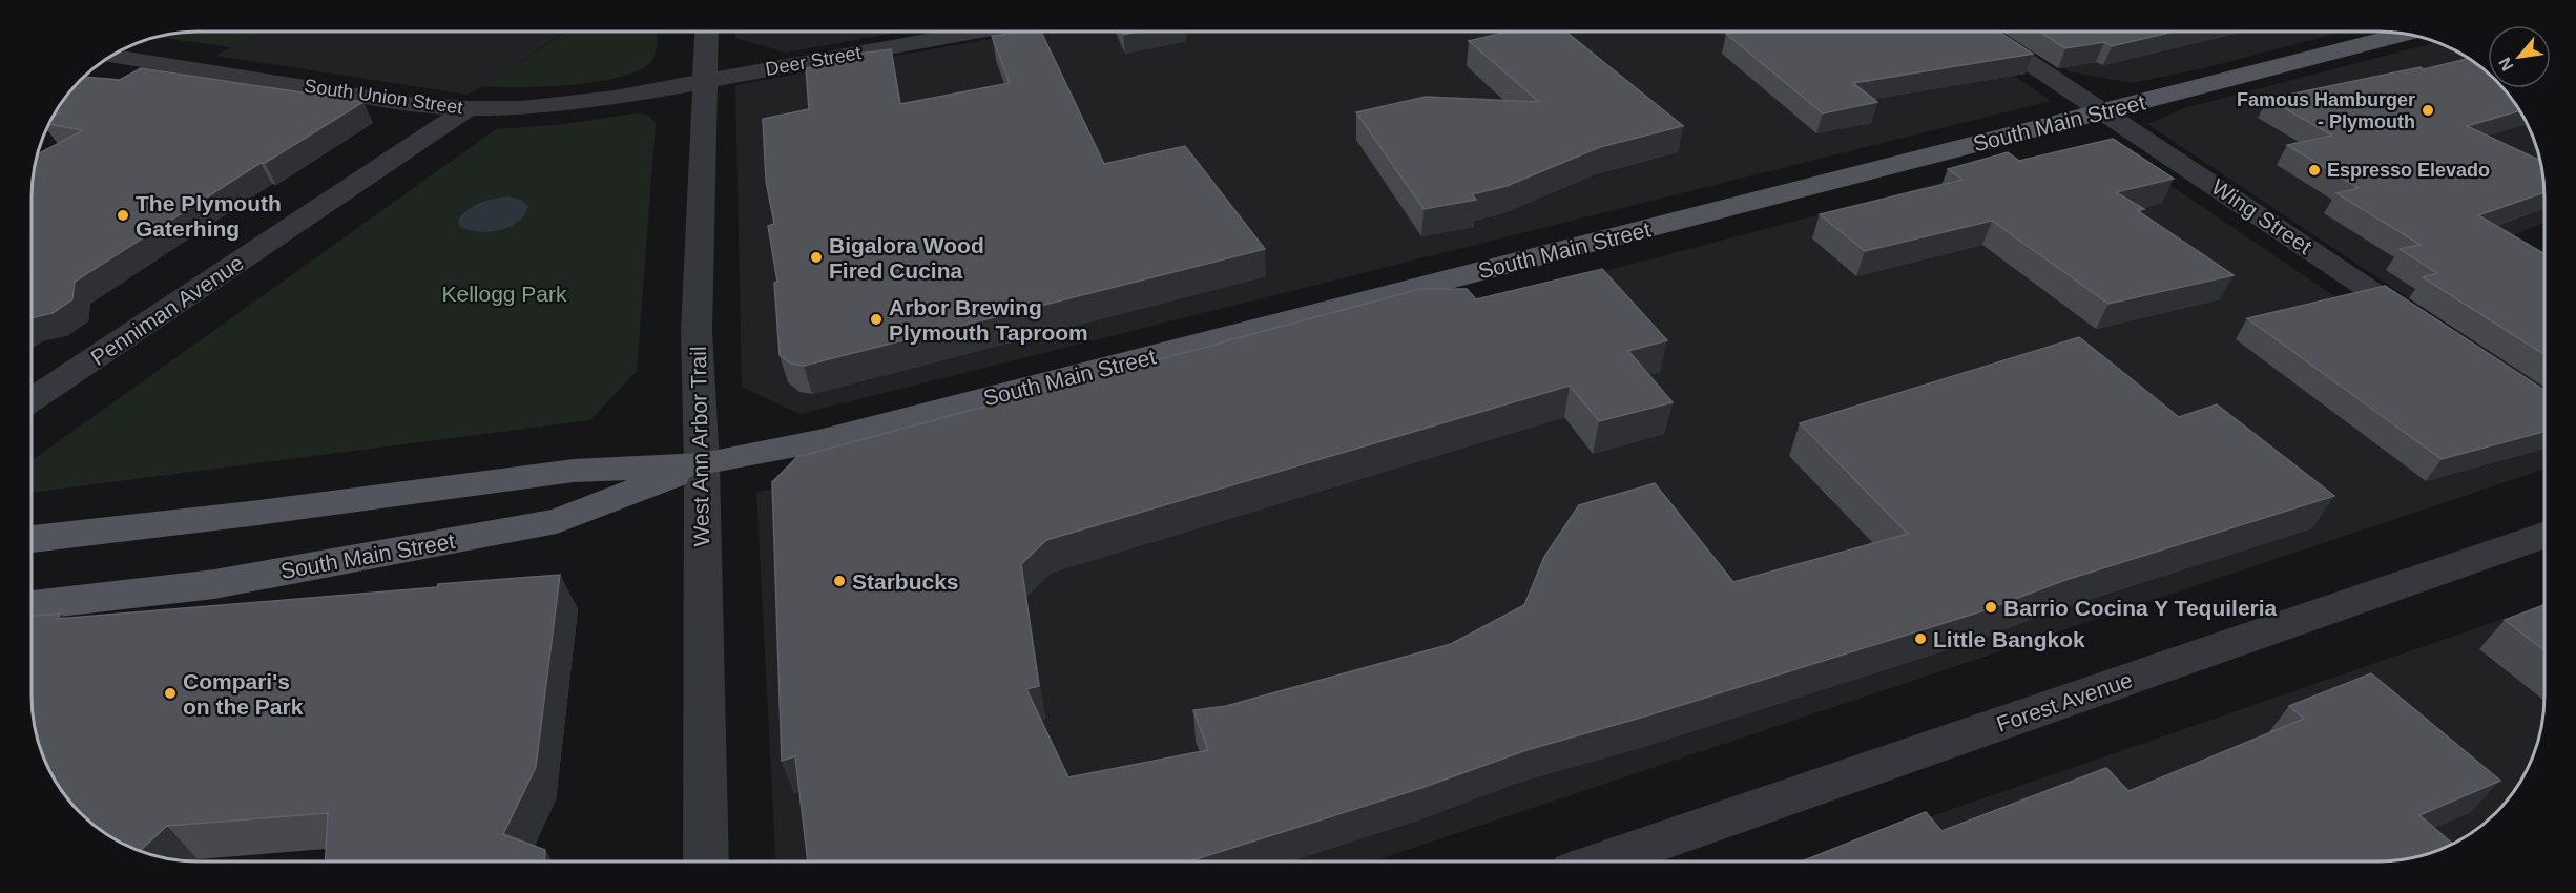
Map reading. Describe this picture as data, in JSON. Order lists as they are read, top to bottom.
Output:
{
  "streets": {
    "main road": ["South Main Street"],
    "street": [
      "Deer Street",
      "South Union Street",
      "Wing Street",
      "Penniman Avenue",
      "West Ann Arbor Trail",
      "Forest Avenue"
    ]
  },
  "crossings": [
    ["Deer Street", "South Union Street"],
    ["Deer Street", "West Ann Arbor Trail"],
    ["South Union Street", "Penniman Avenue"],
    ["South Union Street", "West Ann Arbor Trail"],
    ["South Main Street", "Wing Street"],
    ["South Main Street", "West Ann Arbor Trail"]
  ],
  "parks": ["Kellogg Park"],
  "places": [
    "Famous Hamburger - Plymouth",
    "Espresso Elevado",
    "The Plymouth Gaterhing",
    "Bigalora Wood Fired Cucina",
    "Arbor Brewing Plymouth Taproom",
    "Starbucks",
    "Barrio Cocina Y Tequileria",
    "Little Bangkok",
    "Compari's on the Park"
  ],
  "north": "bottom left"
}
